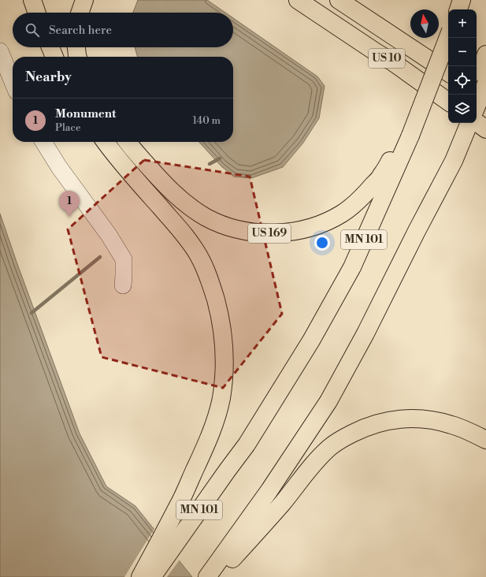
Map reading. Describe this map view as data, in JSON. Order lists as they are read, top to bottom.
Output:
{
  "streets": {
    "highway": ["US 10", "US 169", "MN 101"]
  },
  "crossings": [
    ["US 169", "MN 101"]
  ],
  "north": "top",
  "page": {
    "map_buttons": ["+", "−"],
    "search": "Search here",
    "heading": "Nearby",
    "list": [
      {
        "mark": "1",
        "name": "Monument",
        "note": "Place",
        "value": "140 m"
      }
    ],
    "pins": "1"
  }
}
